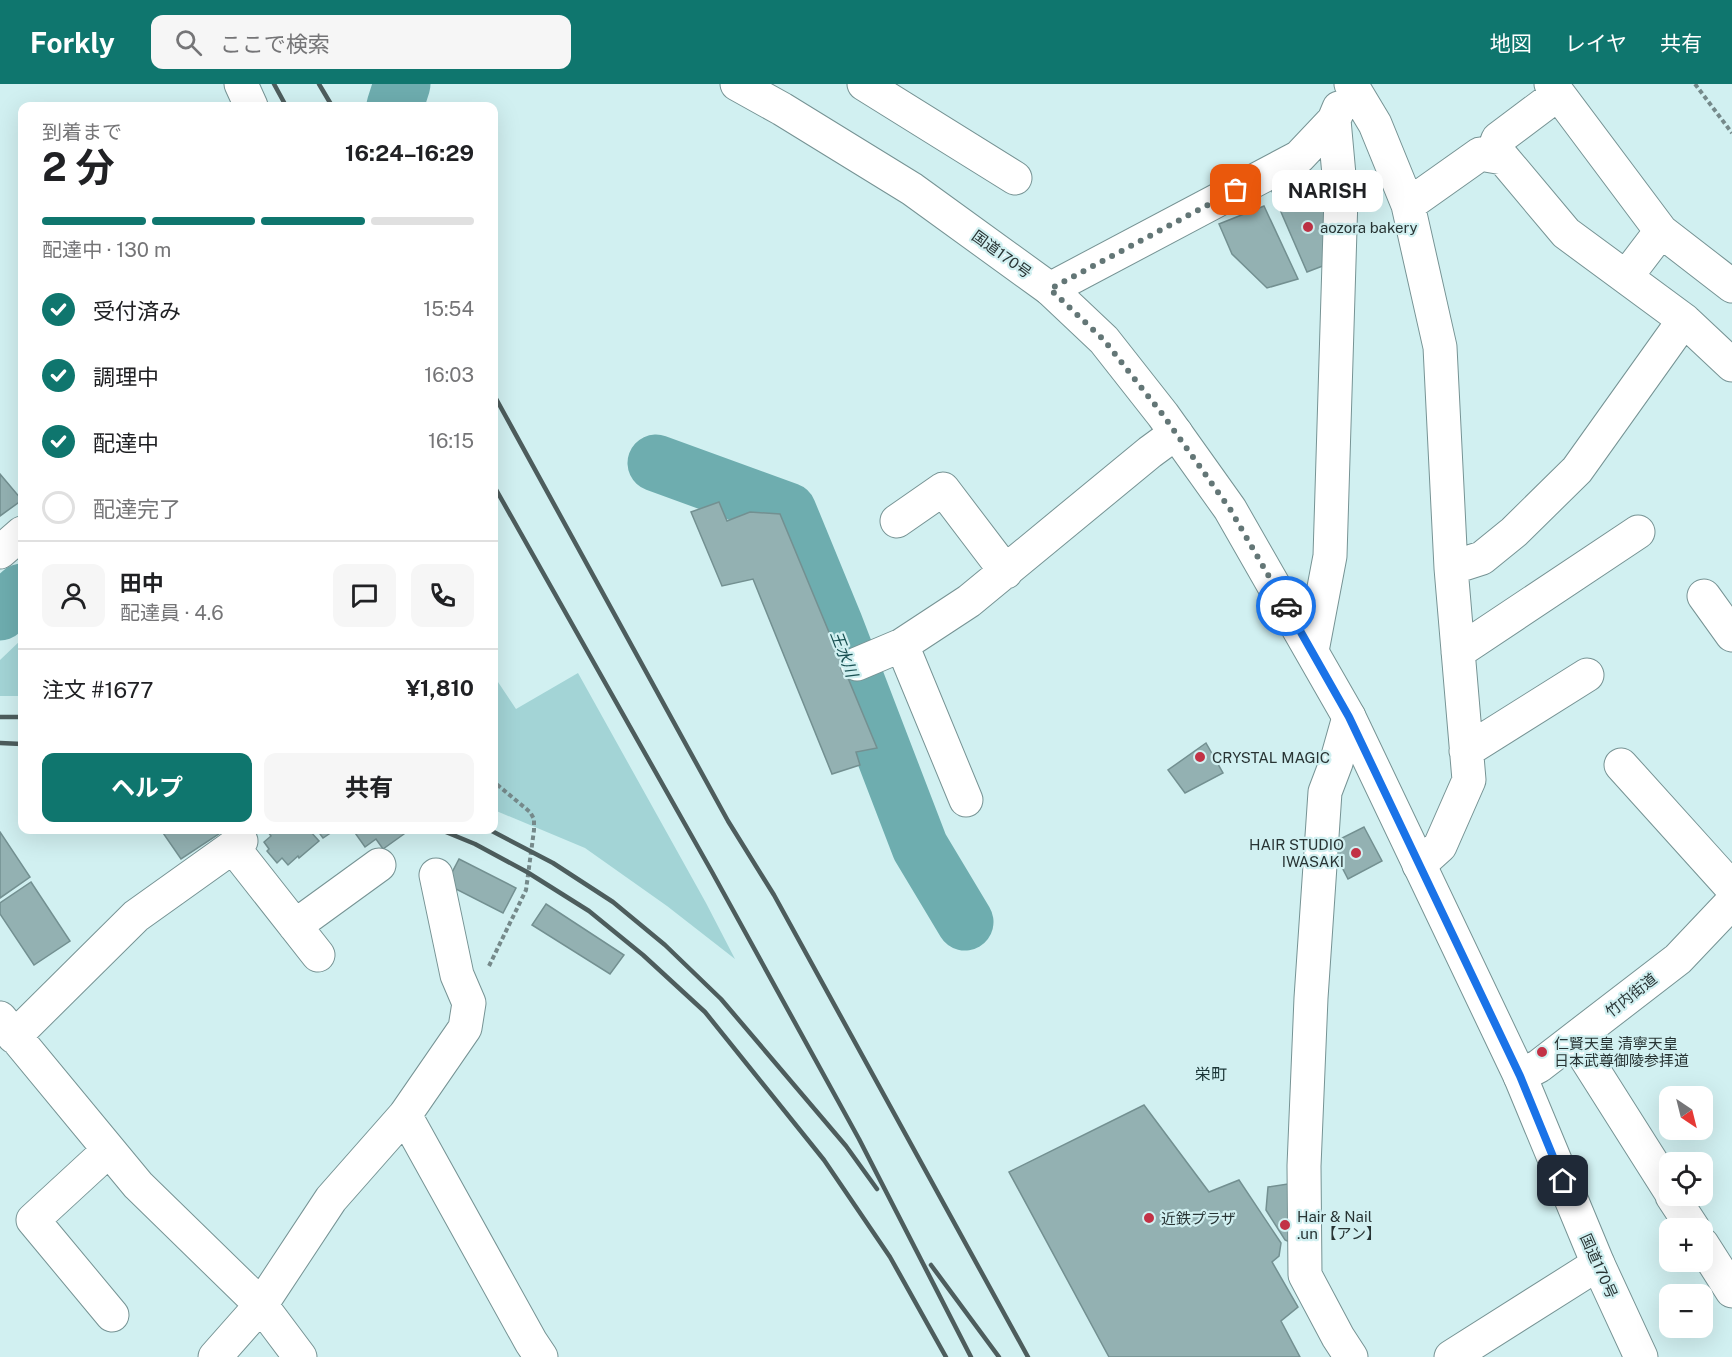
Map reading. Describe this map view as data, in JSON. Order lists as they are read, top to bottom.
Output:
{
  "streets": {
    "main road": ["国道170号", "竹内街道"]
  },
  "crossings": [
    ["国道170号", "竹内街道"]
  ],
  "districts": ["栄町"],
  "water": ["王水川"],
  "places": [
    "NARISH",
    "aozora bakery",
    "CRYSTAL MAGIC",
    "HAIR STUDIO IWASAKI",
    "仁賢天皇 清寧天皇 日本武尊御陵参拝道",
    "近鉄プラザ",
    "Hair & Nail .un 【アン】"
  ],
  "north": "bottom right",
  "page": {
    "header": "Forkly",
    "search": "ここで検索",
    "nav": ["地図", "レイヤ", "共有"],
    "heading": ["2 分", "到着まで", "16:24–16:29"],
    "panel": [
      "田中",
      "配達員 · 4.6",
      "注文 #1677",
      "¥1,810"
    ],
    "bubble": "NARISH",
    "bar": "配達中 · 130 m",
    "list": [
      ["受付済み", "15:54"],
      ["調理中", "16:03"],
      ["配達中", "16:15"],
      "配達完了"
    ],
    "buttons": ["ヘルプ", "共有"],
    "map_buttons": ["+", "−"]
  }
}
